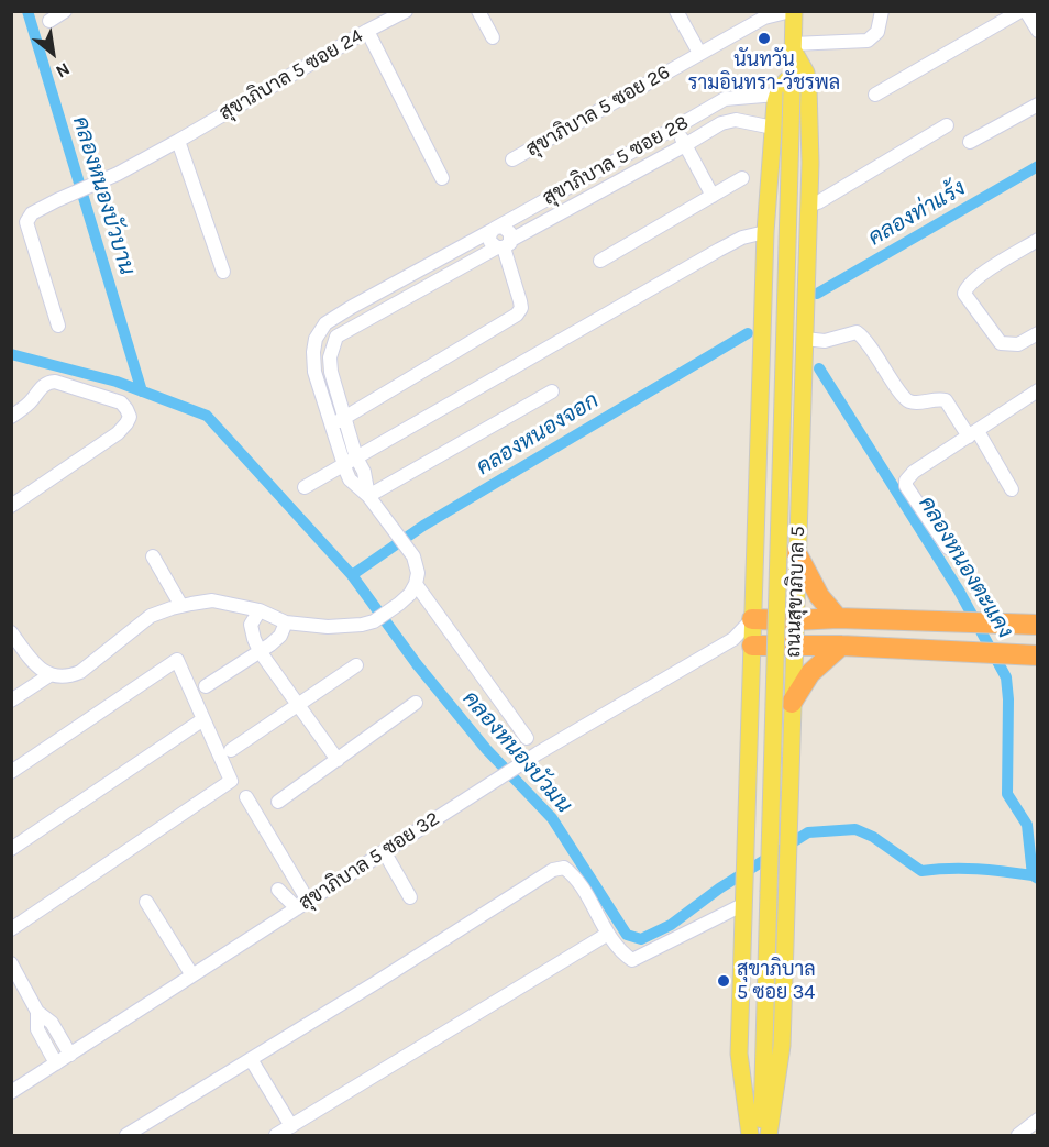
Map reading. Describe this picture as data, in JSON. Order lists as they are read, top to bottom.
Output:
{
  "streets": {
    "main road": ["ถนนสุขาภิบาล 5"],
    "street": [
      "สุขาภิบาล 5 ซอย 24",
      "สุขาภิบาล 5 ซอย 26",
      "สุขาภิบาล 5 ซอย 28",
      "สุขาภิบาล 5 ซอย 32"
    ]
  },
  "crossings": [
    ["สุขาภิบาล 5 ซอย 26", "ถนนสุขาภิบาล 5"],
    ["สุขาภิบาล 5 ซอย 28", "ถนนสุขาภิบาล 5"],
    ["ถนนสุขาภิบาล 5", "สุขาภิบาล 5 ซอย 32"]
  ],
  "water": [
    "คลองหนองบัวบาน",
    "คลองท่าแร้ง",
    "คลองหนองจอก",
    "คลองหนองตะแคง",
    "คลองหนองบัวมน"
  ],
  "places": ["นันทวัน รามอินทรา-วัชรพล", "สุขาภิบาล 5 ซอย 34"],
  "north": "bottom right"
}
